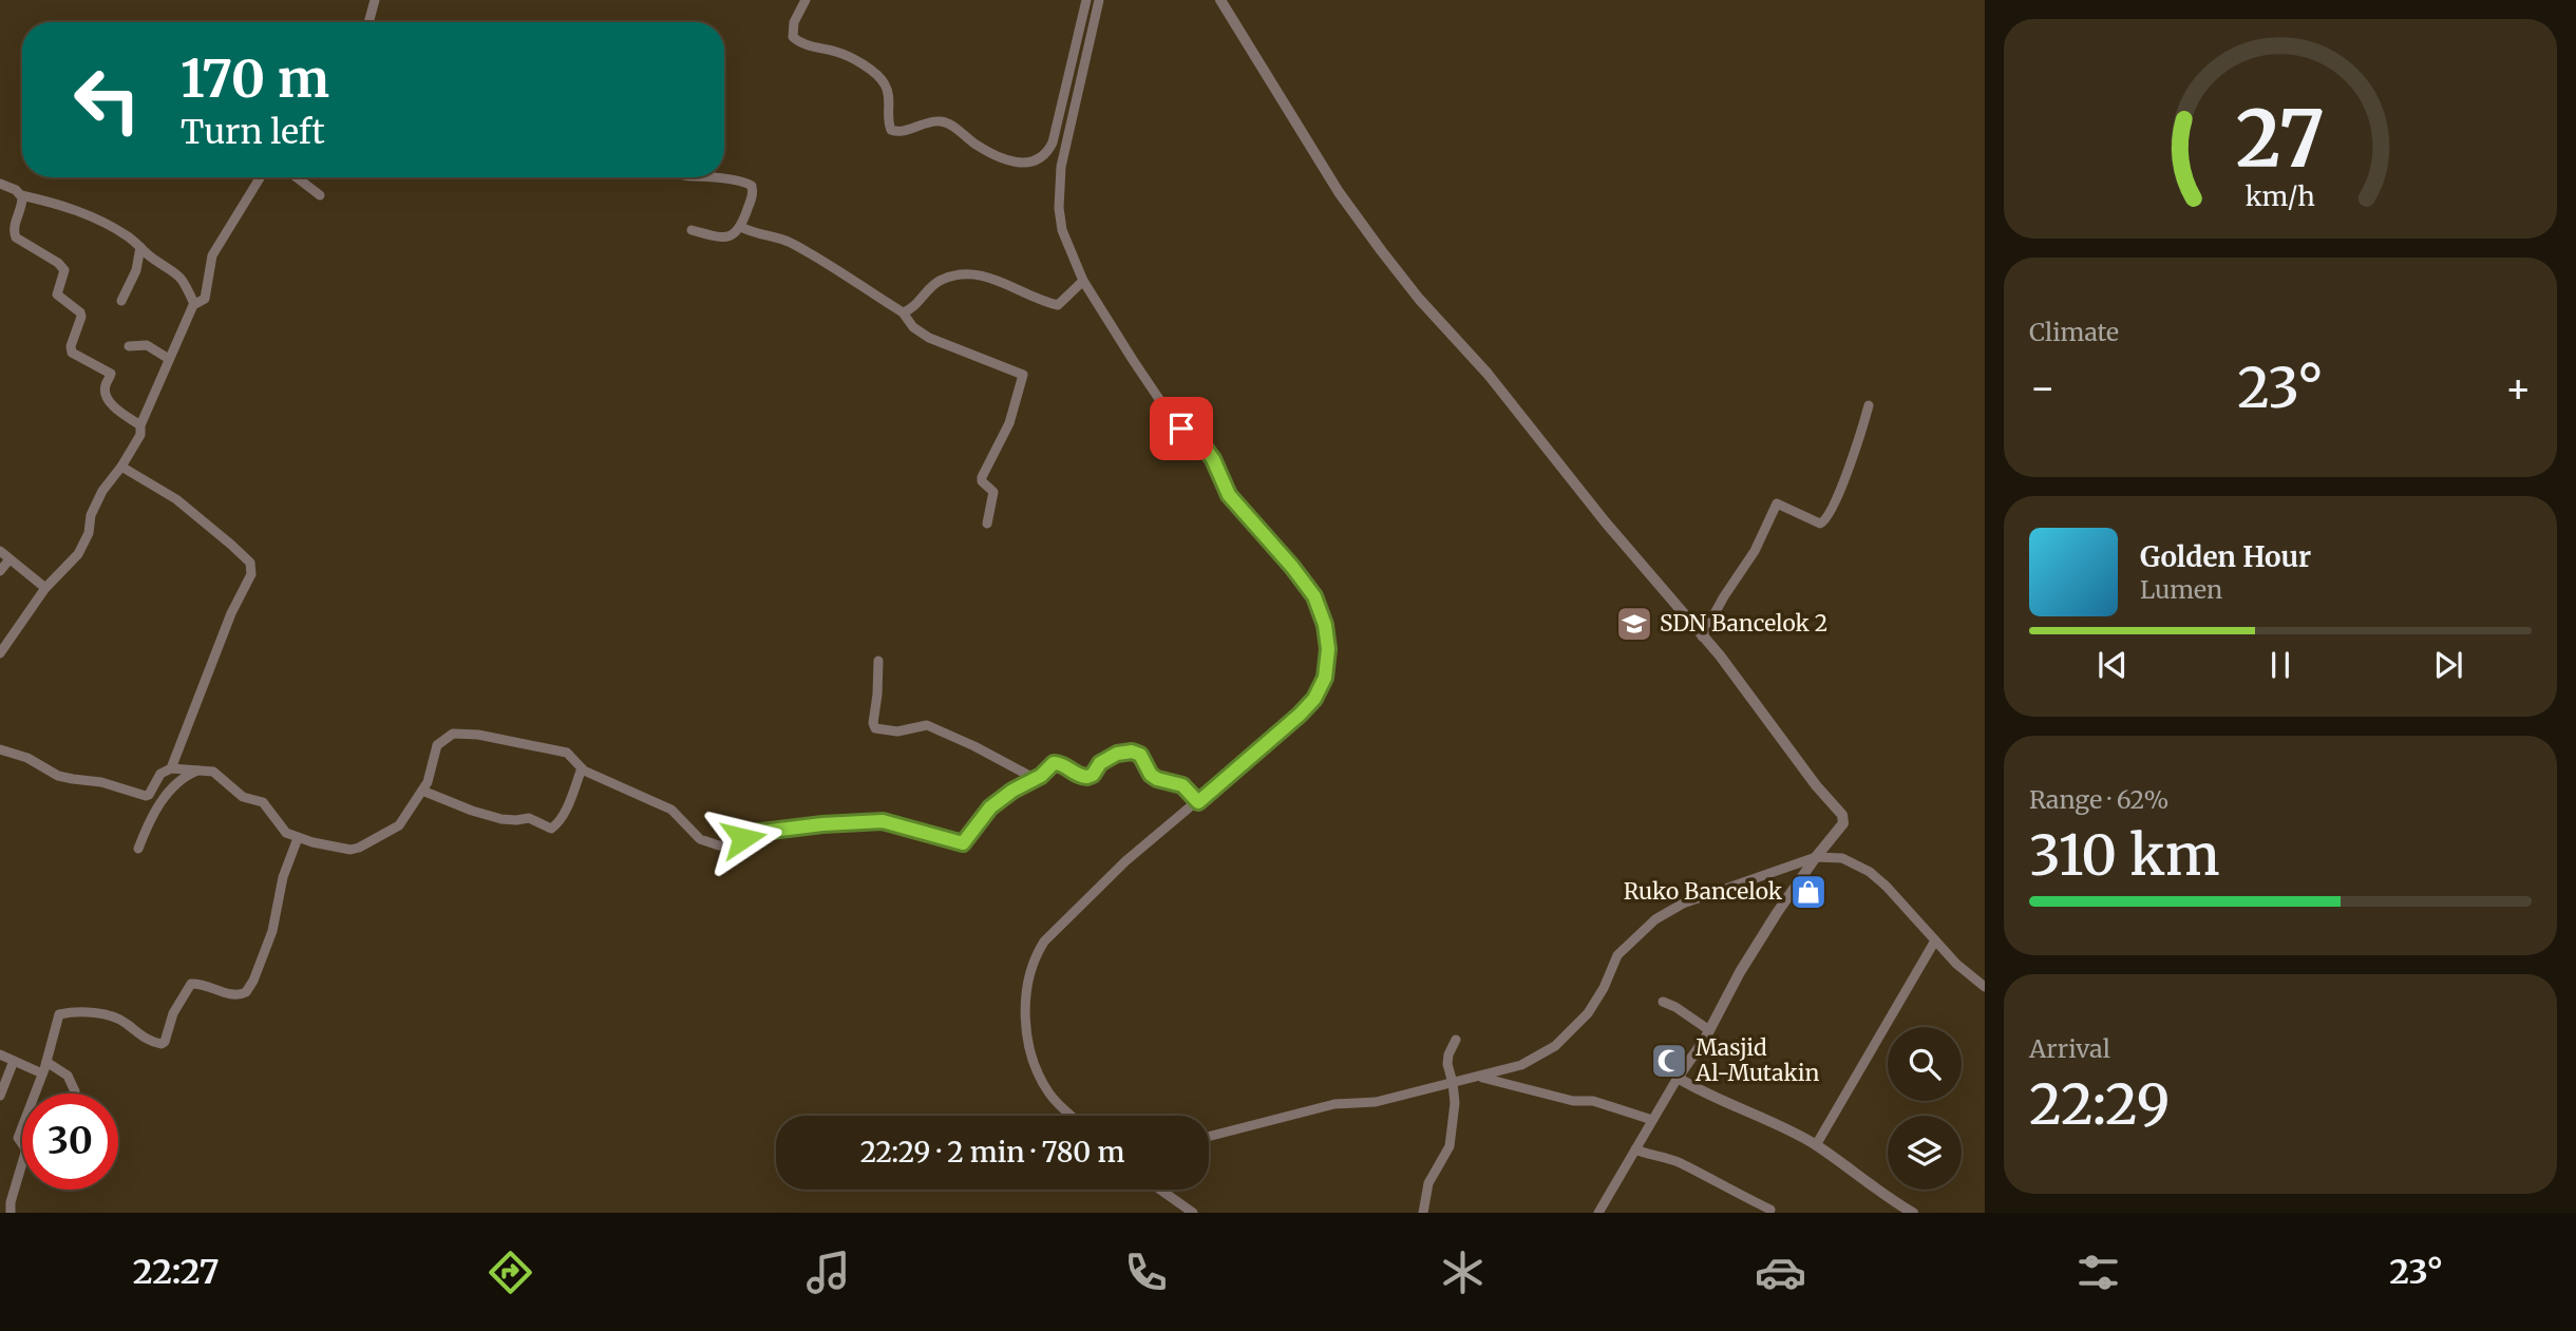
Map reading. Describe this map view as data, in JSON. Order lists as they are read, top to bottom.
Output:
{
  "places": {
    "school or university": ["SDN Bancelok 2"],
    "shop": ["Ruko Bancelok"],
    "mosque": ["Masjid Al-Mutakin"]
  },
  "page": {
    "turn": ["170 m", "Turn left"],
    "tile": [
      "Climate",
      ["Range · 62%", "310 km"],
      ["Arrival", "22:29"]
    ],
    "heat": ["−", "23°", "+"],
    "song": ["Golden Hour", "Lumen"],
    "limit": "30",
    "trip": "22:29 · 2 min · 780 m",
    "tabs": ["22:27", "23°"],
    "gauge": ["27", "km/h"]
  }
}
